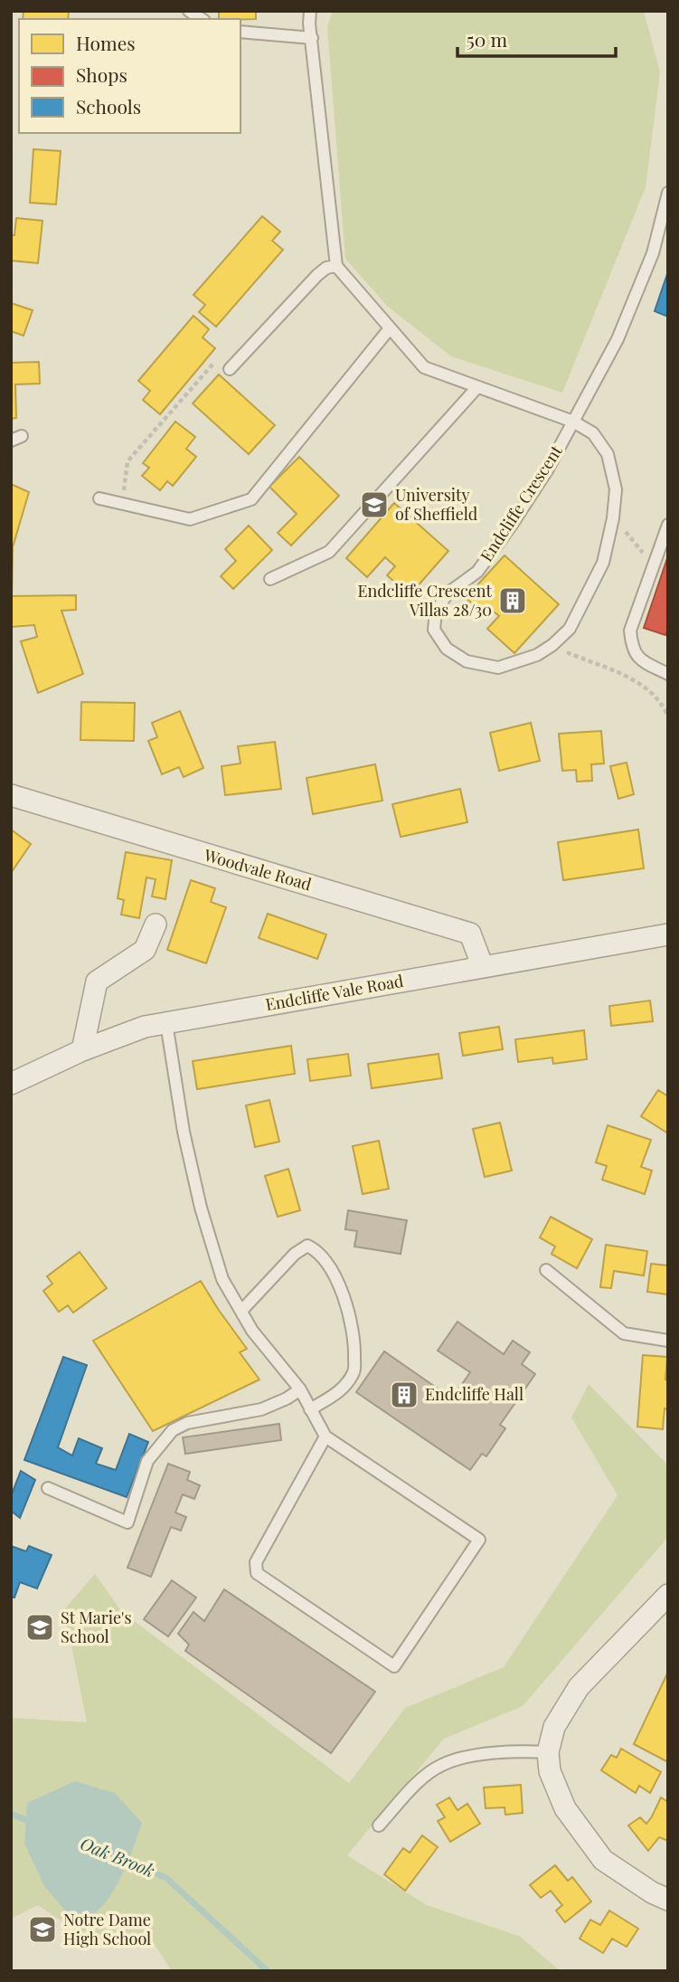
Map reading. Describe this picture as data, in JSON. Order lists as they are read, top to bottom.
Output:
{
  "streets": {
    "street": ["Woodvale Road", "Endcliffe Vale Road"],
    "lane": ["Endcliffe Crescent"]
  },
  "crossings": [
    ["Woodvale Road", "Endcliffe Vale Road"]
  ],
  "water": ["Oak Brook"],
  "places": {
    "school or university": ["University of Sheffield", "St Marie's School", "Notre Dame High School"],
    "building": ["Endcliffe Crescent Villas 28/30", "Endcliffe Hall"]
  },
  "legend": ["Homes", "Shops", "Schools"],
  "scale_bar": "50 m"
}
